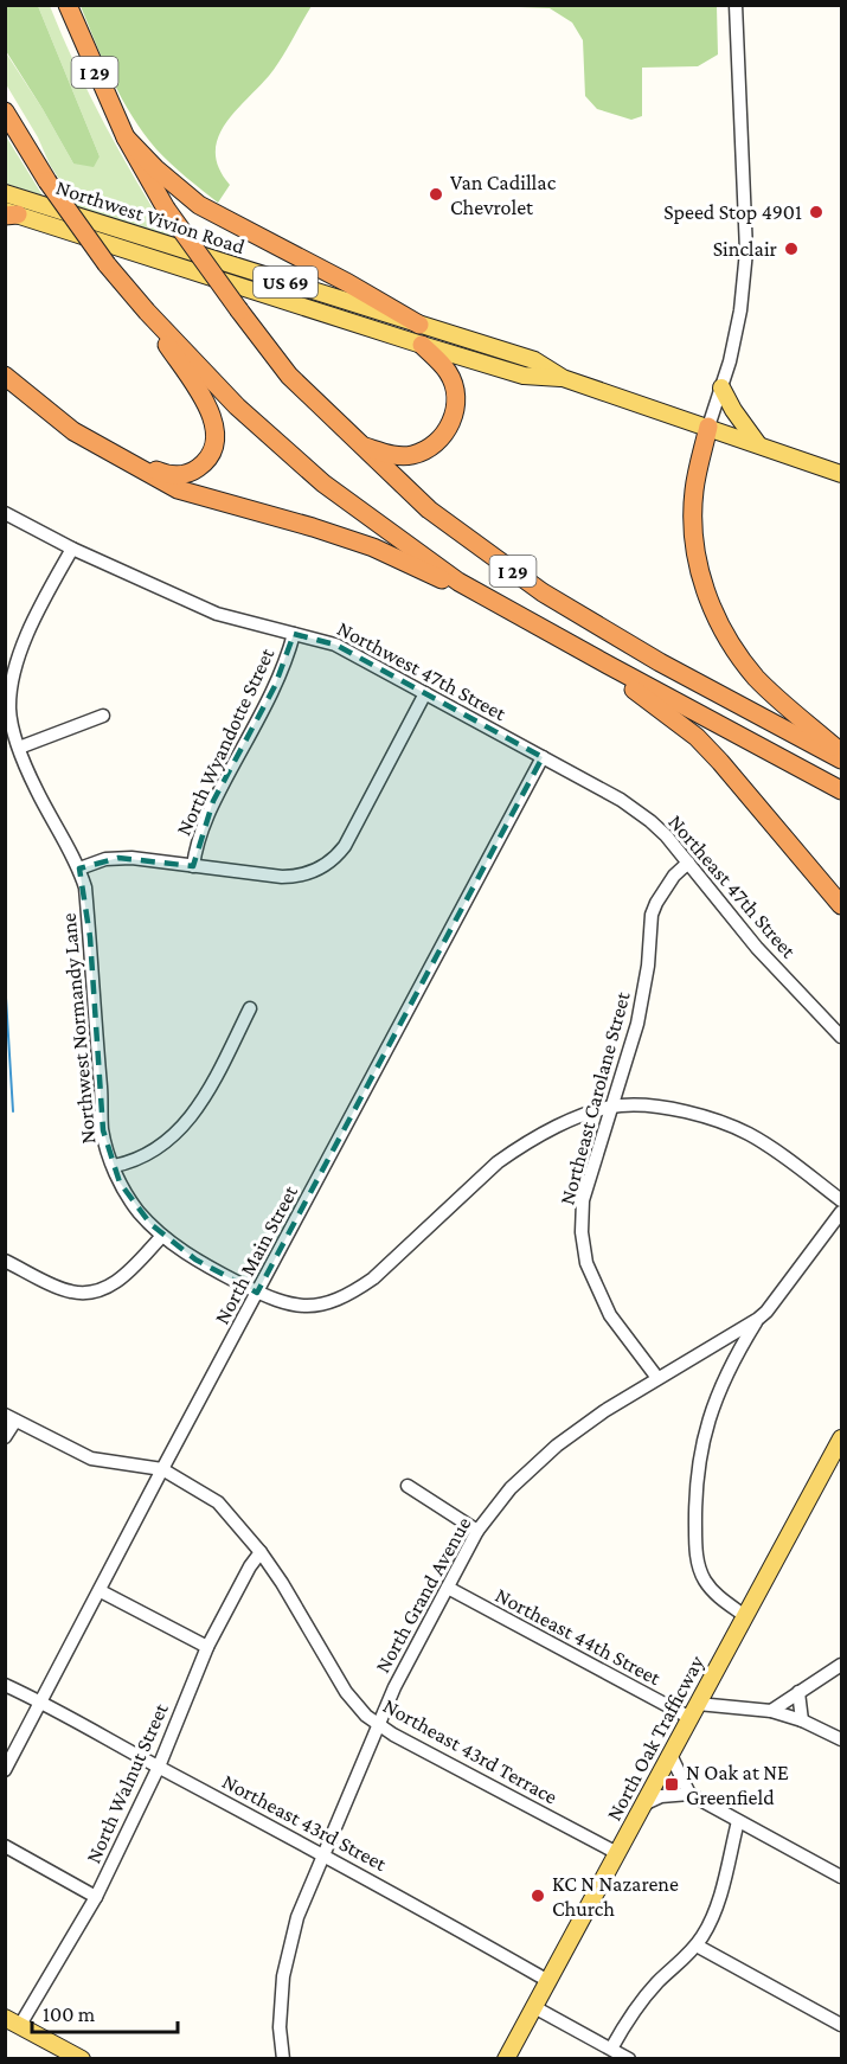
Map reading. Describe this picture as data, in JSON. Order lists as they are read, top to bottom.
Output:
{
  "streets": {
    "highway": ["I 29"],
    "main road": ["Northwest Vivion Road", "US 69", "North Oak Trafficway"],
    "street": [
      "Northwest 47th Street",
      "North Wyandotte Street",
      "Northeast 47th Street",
      "Northwest Normandy Lane",
      "Northeast Carolane Street",
      "North Main Street",
      "North Grand Avenue",
      "Northeast 44th Street",
      "Northeast 43rd Terrace",
      "North Walnut Street",
      "Northeast 43rd Street"
    ]
  },
  "crossings": [
    ["Northwest Vivion Road", "US 69"],
    ["Northwest 47th Street", "North Wyandotte Street"],
    ["Northwest 47th Street", "Northeast 47th Street"],
    ["Northwest 47th Street", "Northwest Normandy Lane"],
    ["Northwest 47th Street", "North Main Street"],
    ["Northeast 47th Street", "Northeast Carolane Street"],
    ["Northeast 47th Street", "North Main Street"],
    ["Northwest Normandy Lane", "Northeast Carolane Street"],
    ["Northwest Normandy Lane", "North Main Street"],
    ["Northeast Carolane Street", "North Grand Avenue"],
    ["North Main Street", "Northeast 43rd Terrace"],
    ["North Main Street", "Northeast 43rd Street"],
    ["North Grand Avenue", "Northeast 44th Street"],
    ["North Grand Avenue", "Northeast 43rd Terrace"],
    ["North Grand Avenue", "Northeast 43rd Street"],
    ["Northeast 44th Street", "North Oak Trafficway"],
    ["North Oak Trafficway", "Northeast 43rd Terrace"],
    ["North Oak Trafficway", "Northeast 43rd Street"],
    ["Northeast 43rd Terrace", "North Walnut Street"],
    ["North Walnut Street", "Northeast 43rd Street"]
  ],
  "places": {
    "other": [
      "Van Cadillac Chevrolet",
      "Speed Stop 4901",
      "Sinclair",
      "KC N Nazarene Church"
    ],
    "transit": ["N Oak at NE Greenfield"]
  },
  "scale_bar": "100 m"
}
